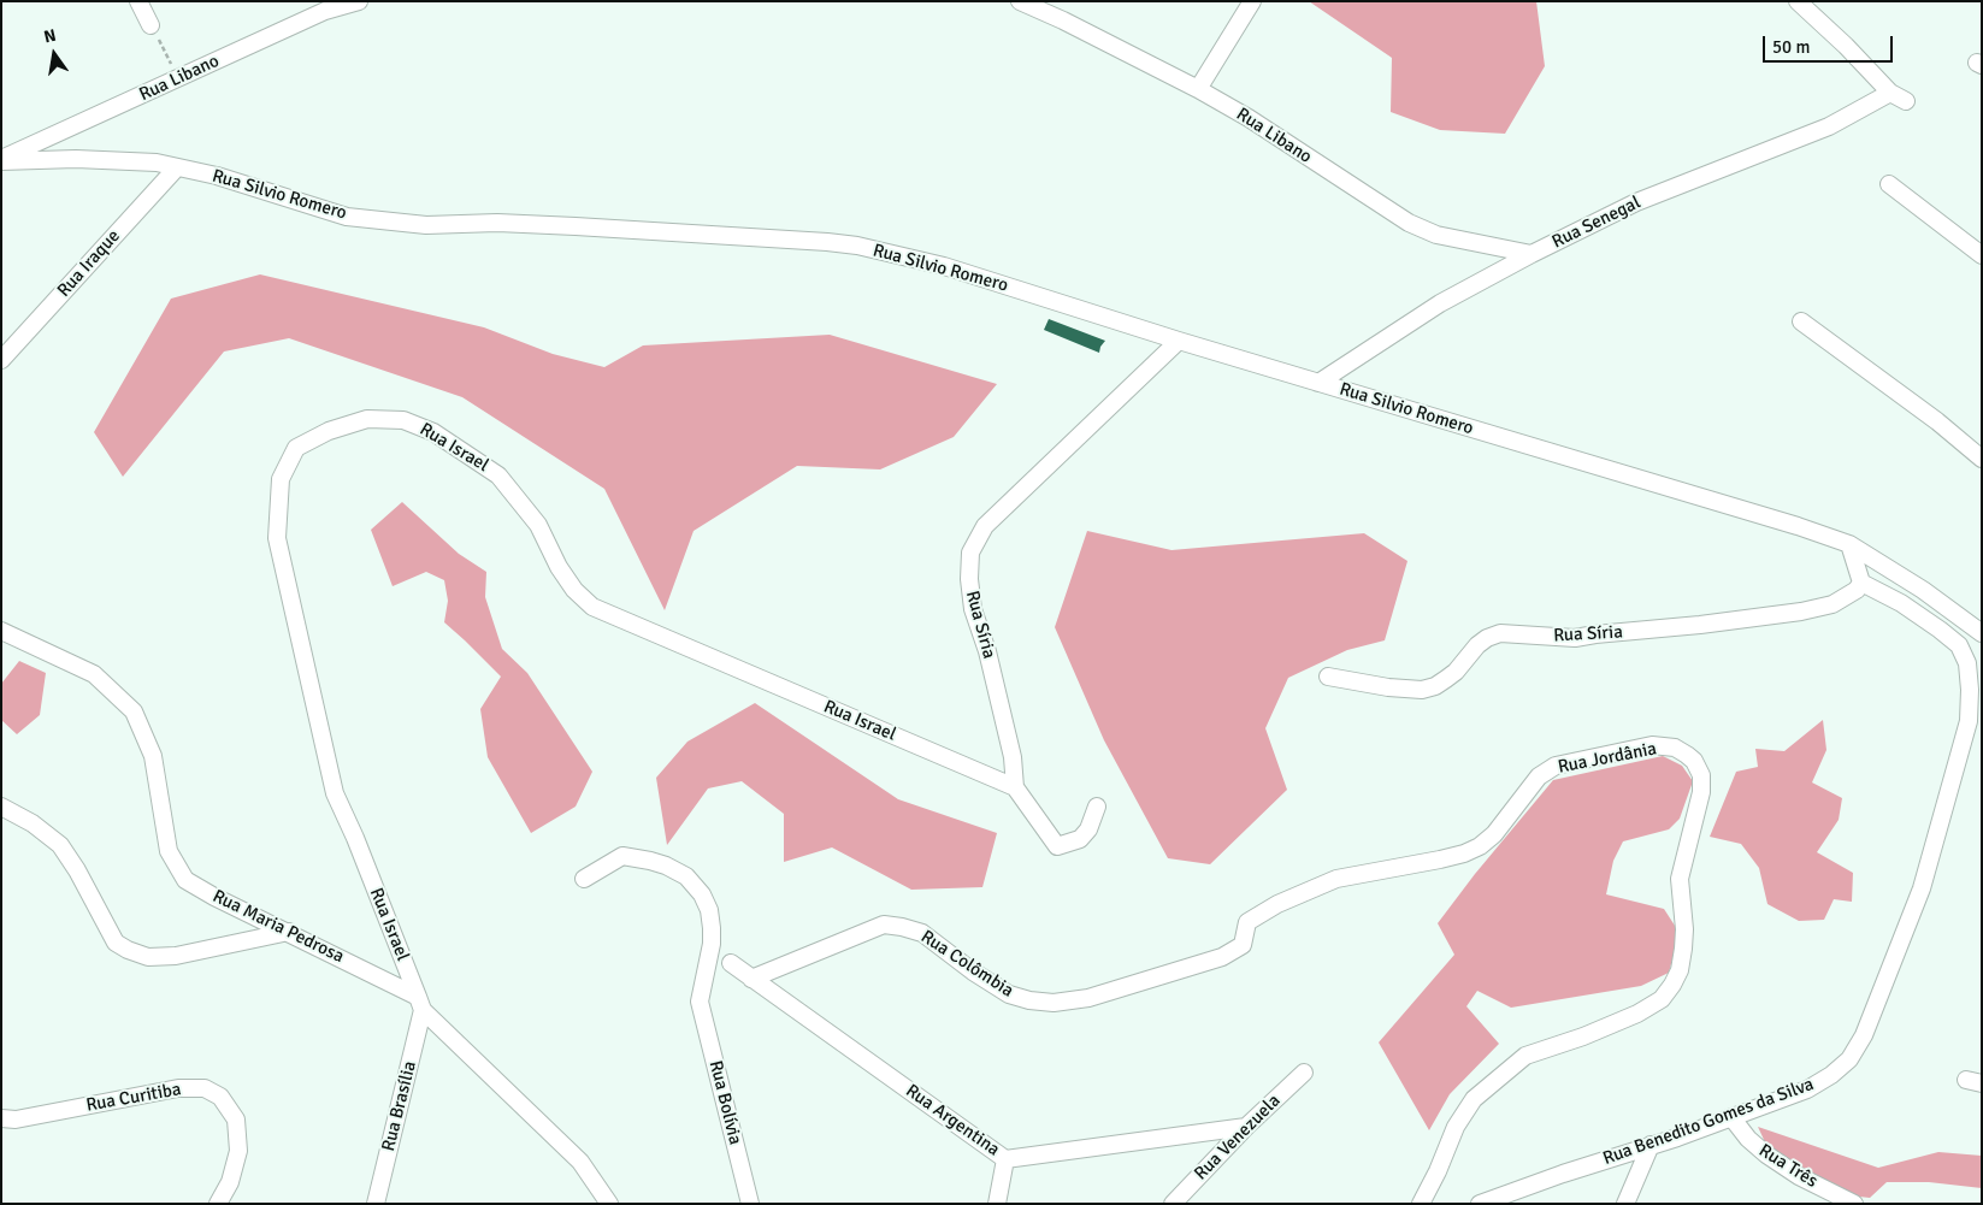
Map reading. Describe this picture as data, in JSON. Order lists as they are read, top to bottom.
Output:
{
  "streets": {
    "street": [
      "Rua Libano",
      "Rua Silvio Romero",
      "Rua Senegal",
      "Rua Iraque",
      "Rua Israel",
      "Rua Síria",
      "Rua Jordânia",
      "Rua Maria Pedrosa",
      "Rua Colômbia",
      "Rua Curitiba",
      "Rua Bolívia",
      "Rua Brasília",
      "Rua Argentina",
      "Rua Benedito Gomes da Silva",
      "Rua Venezuela",
      "Rua Três"
    ]
  },
  "crossings": [
    ["Rua Libano", "Rua Silvio Romero"],
    ["Rua Libano", "Rua Senegal"],
    ["Rua Silvio Romero", "Rua Senegal"],
    ["Rua Silvio Romero", "Rua Iraque"],
    ["Rua Silvio Romero", "Rua Síria"],
    ["Rua Israel", "Rua Síria"],
    ["Rua Israel", "Rua Maria Pedrosa"],
    ["Rua Israel", "Rua Brasília"],
    ["Rua Síria", "Rua Benedito Gomes da Silva"],
    ["Rua Jordânia", "Rua Colômbia"],
    ["Rua Maria Pedrosa", "Rua Brasília"],
    ["Rua Colômbia", "Rua Argentina"],
    ["Rua Argentina", "Rua Venezuela"],
    ["Rua Benedito Gomes da Silva", "Rua Três"]
  ],
  "scale_bar": "50 m",
  "north": "top"
}
